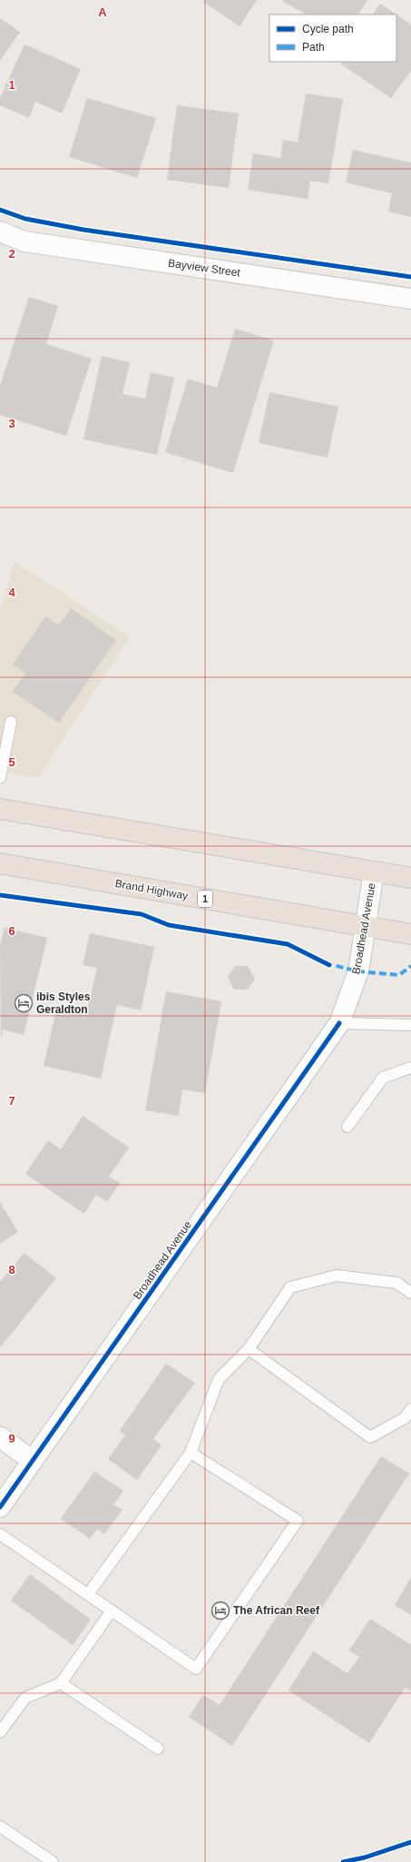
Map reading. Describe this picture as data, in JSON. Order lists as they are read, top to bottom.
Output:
{
  "streets": {
    "highway": ["Brand Highway", "1"],
    "street": ["Bayview Street", "Broadhead Avenue"]
  },
  "crossings": [
    ["Brand Highway", "Broadhead Avenue"]
  ],
  "places": {
    "hotel": ["ibis Styles Geraldton", "The African Reef"]
  },
  "legend": ["Cycle path", "Path"],
  "grid": {
    "columns": ["A"],
    "rows": [
      "1",
      "2",
      "3",
      "4",
      "5",
      "6",
      "7",
      "8",
      "9"
    ]
  }
}
